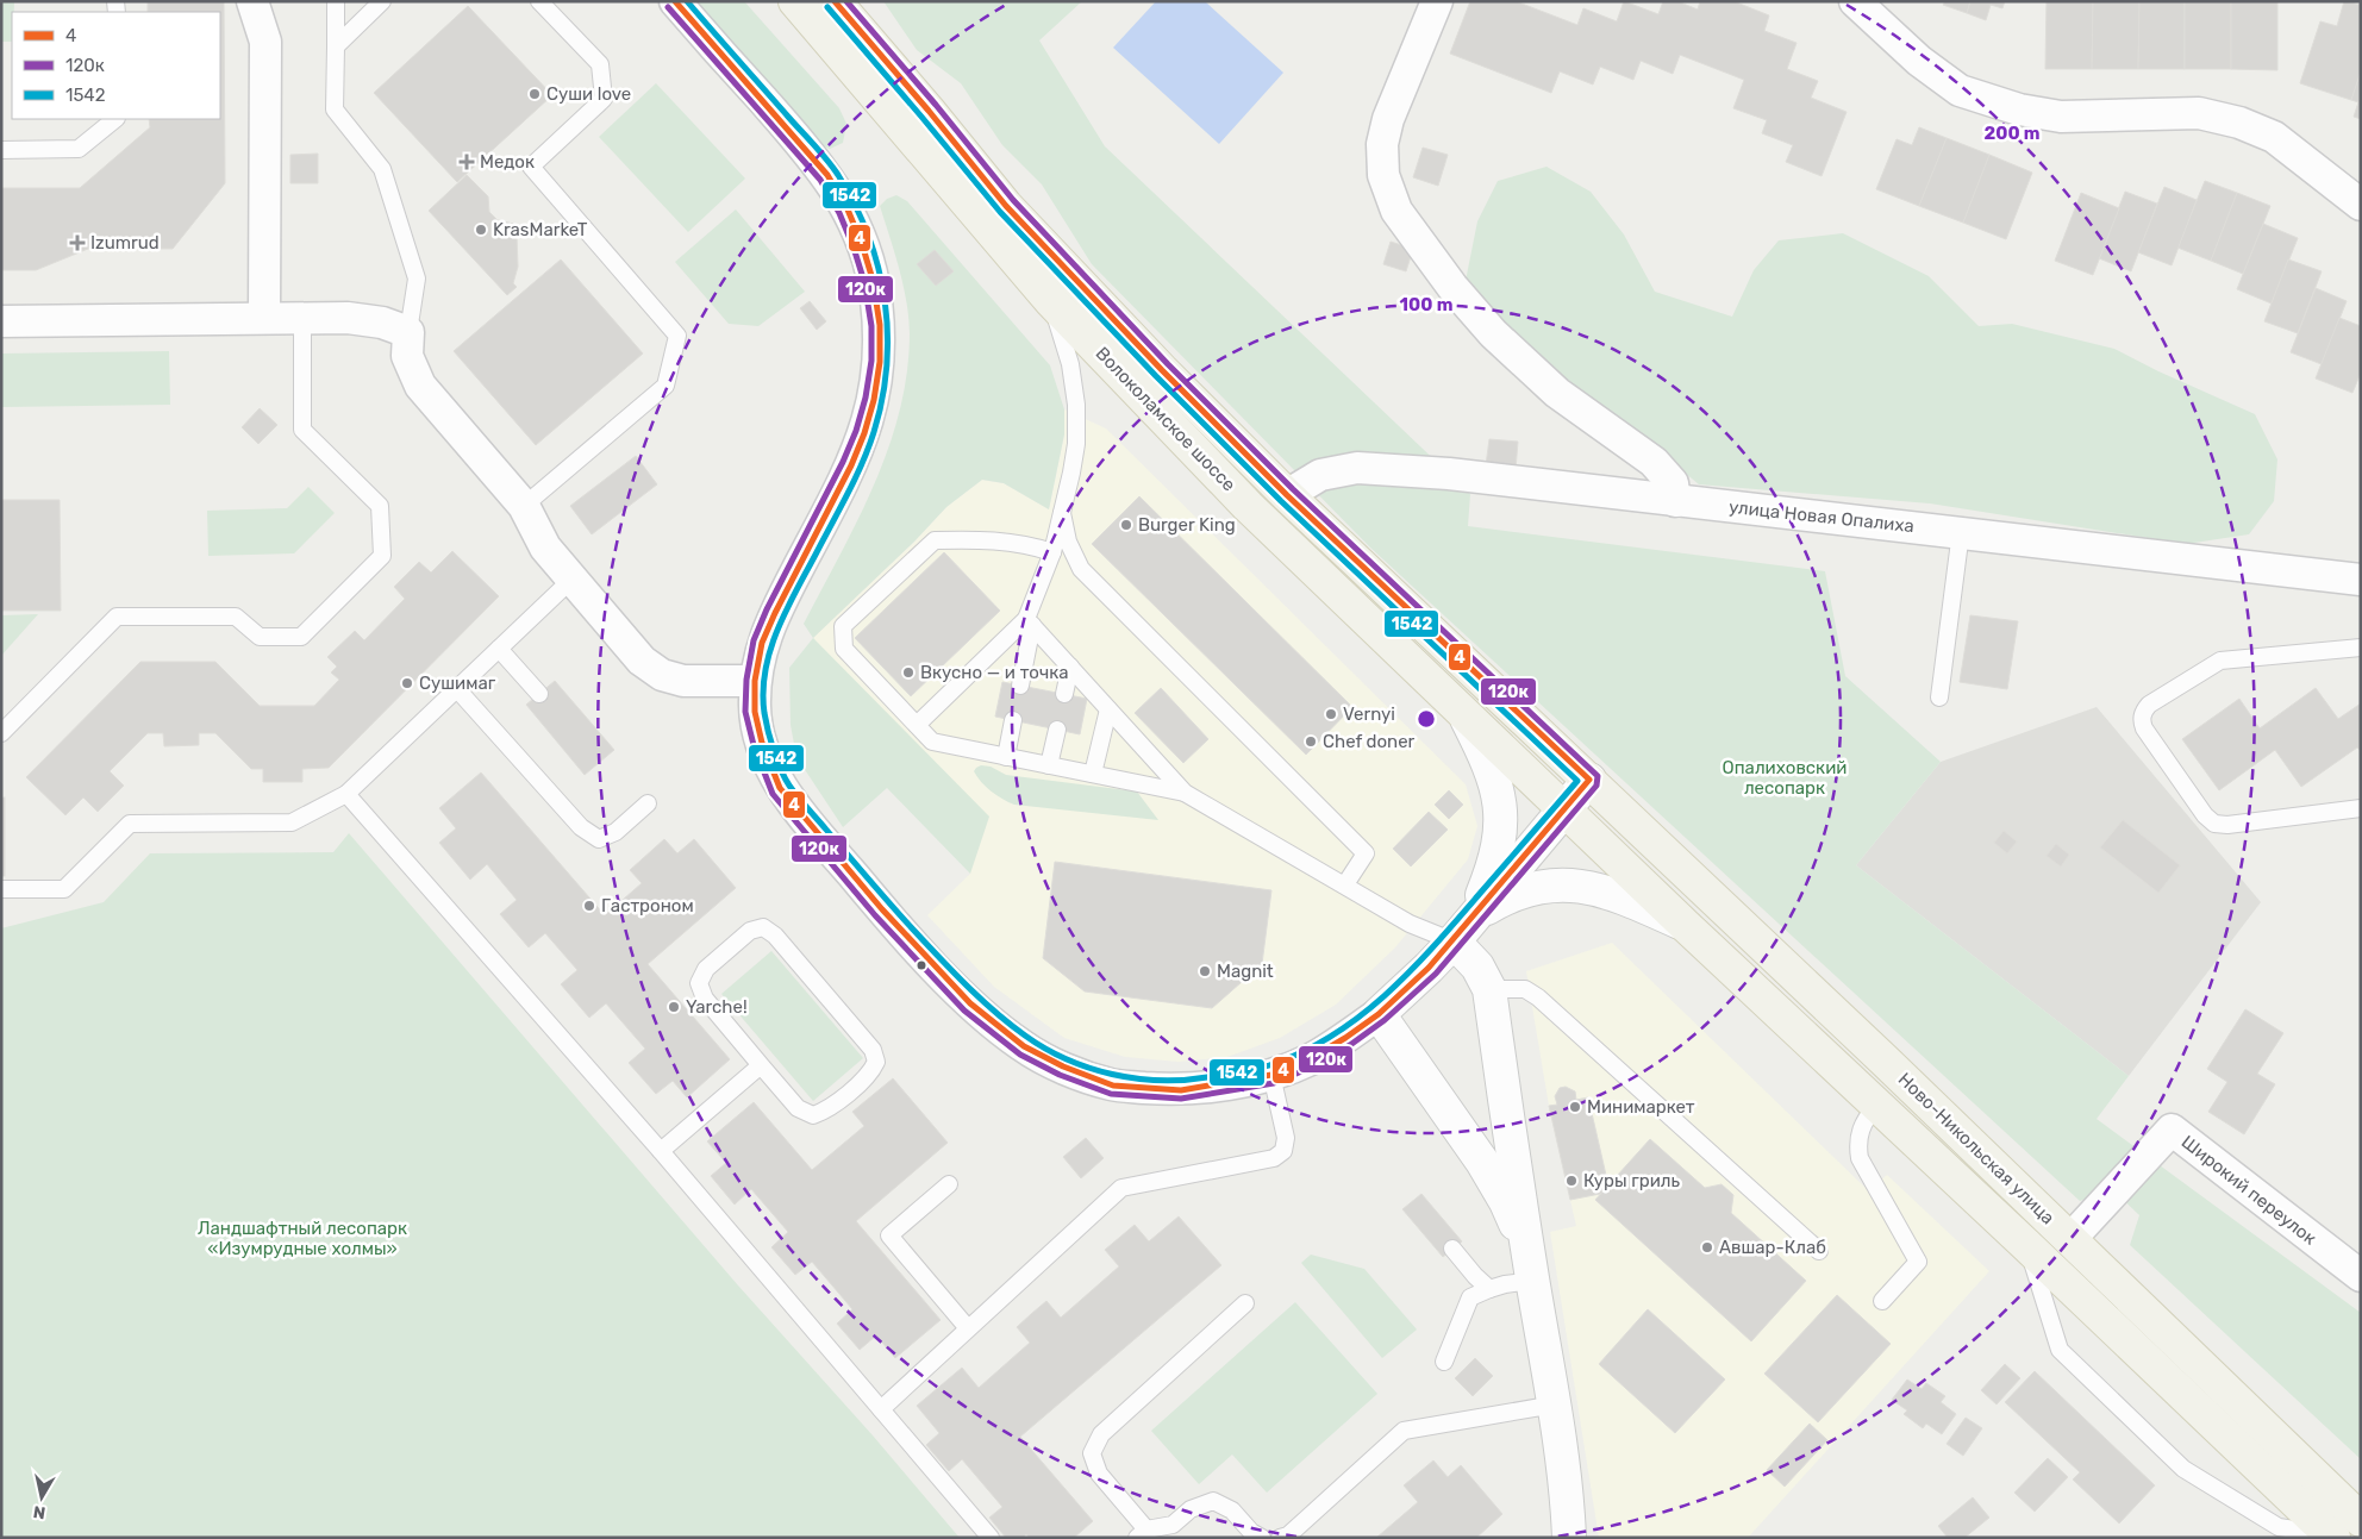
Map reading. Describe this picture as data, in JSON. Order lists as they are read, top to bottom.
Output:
{
  "streets": {
    "main road": ["Волоколамское шоссе", "Ново-Никольская улица"],
    "street": ["улица Новая Опалиха", "Широкий переулок"]
  },
  "crossings": [
    ["Волоколамское шоссе", "улица Новая Опалиха"],
    ["Волоколамское шоссе", "Ново-Никольская улица"],
    ["Ново-Никольская улица", "Широкий переулок"]
  ],
  "parks": ["Опалиховский лесопарк", "Ландшафтный лесопарк «Изумрудные холмы»"],
  "places": {
    "other": [
      "Суши love",
      "KrasMarkeT",
      "Burger King",
      "Вкусно — и точка",
      "Сушимаг",
      "Vernyi",
      "Chef doner",
      "Гастроном",
      "Magnit",
      "Yarche!",
      "Минимаркет",
      "Куры гриль",
      "Авшар-Клаб"
    ],
    "health": ["Медок", "Izumrud"]
  },
  "lines": ["transit line 4", "transit line 120к", "transit line 1542"],
  "legend": ["4", "120к", "1542"],
  "north": "bottom",
  "rings": ["200 m", "100 m"]
}
